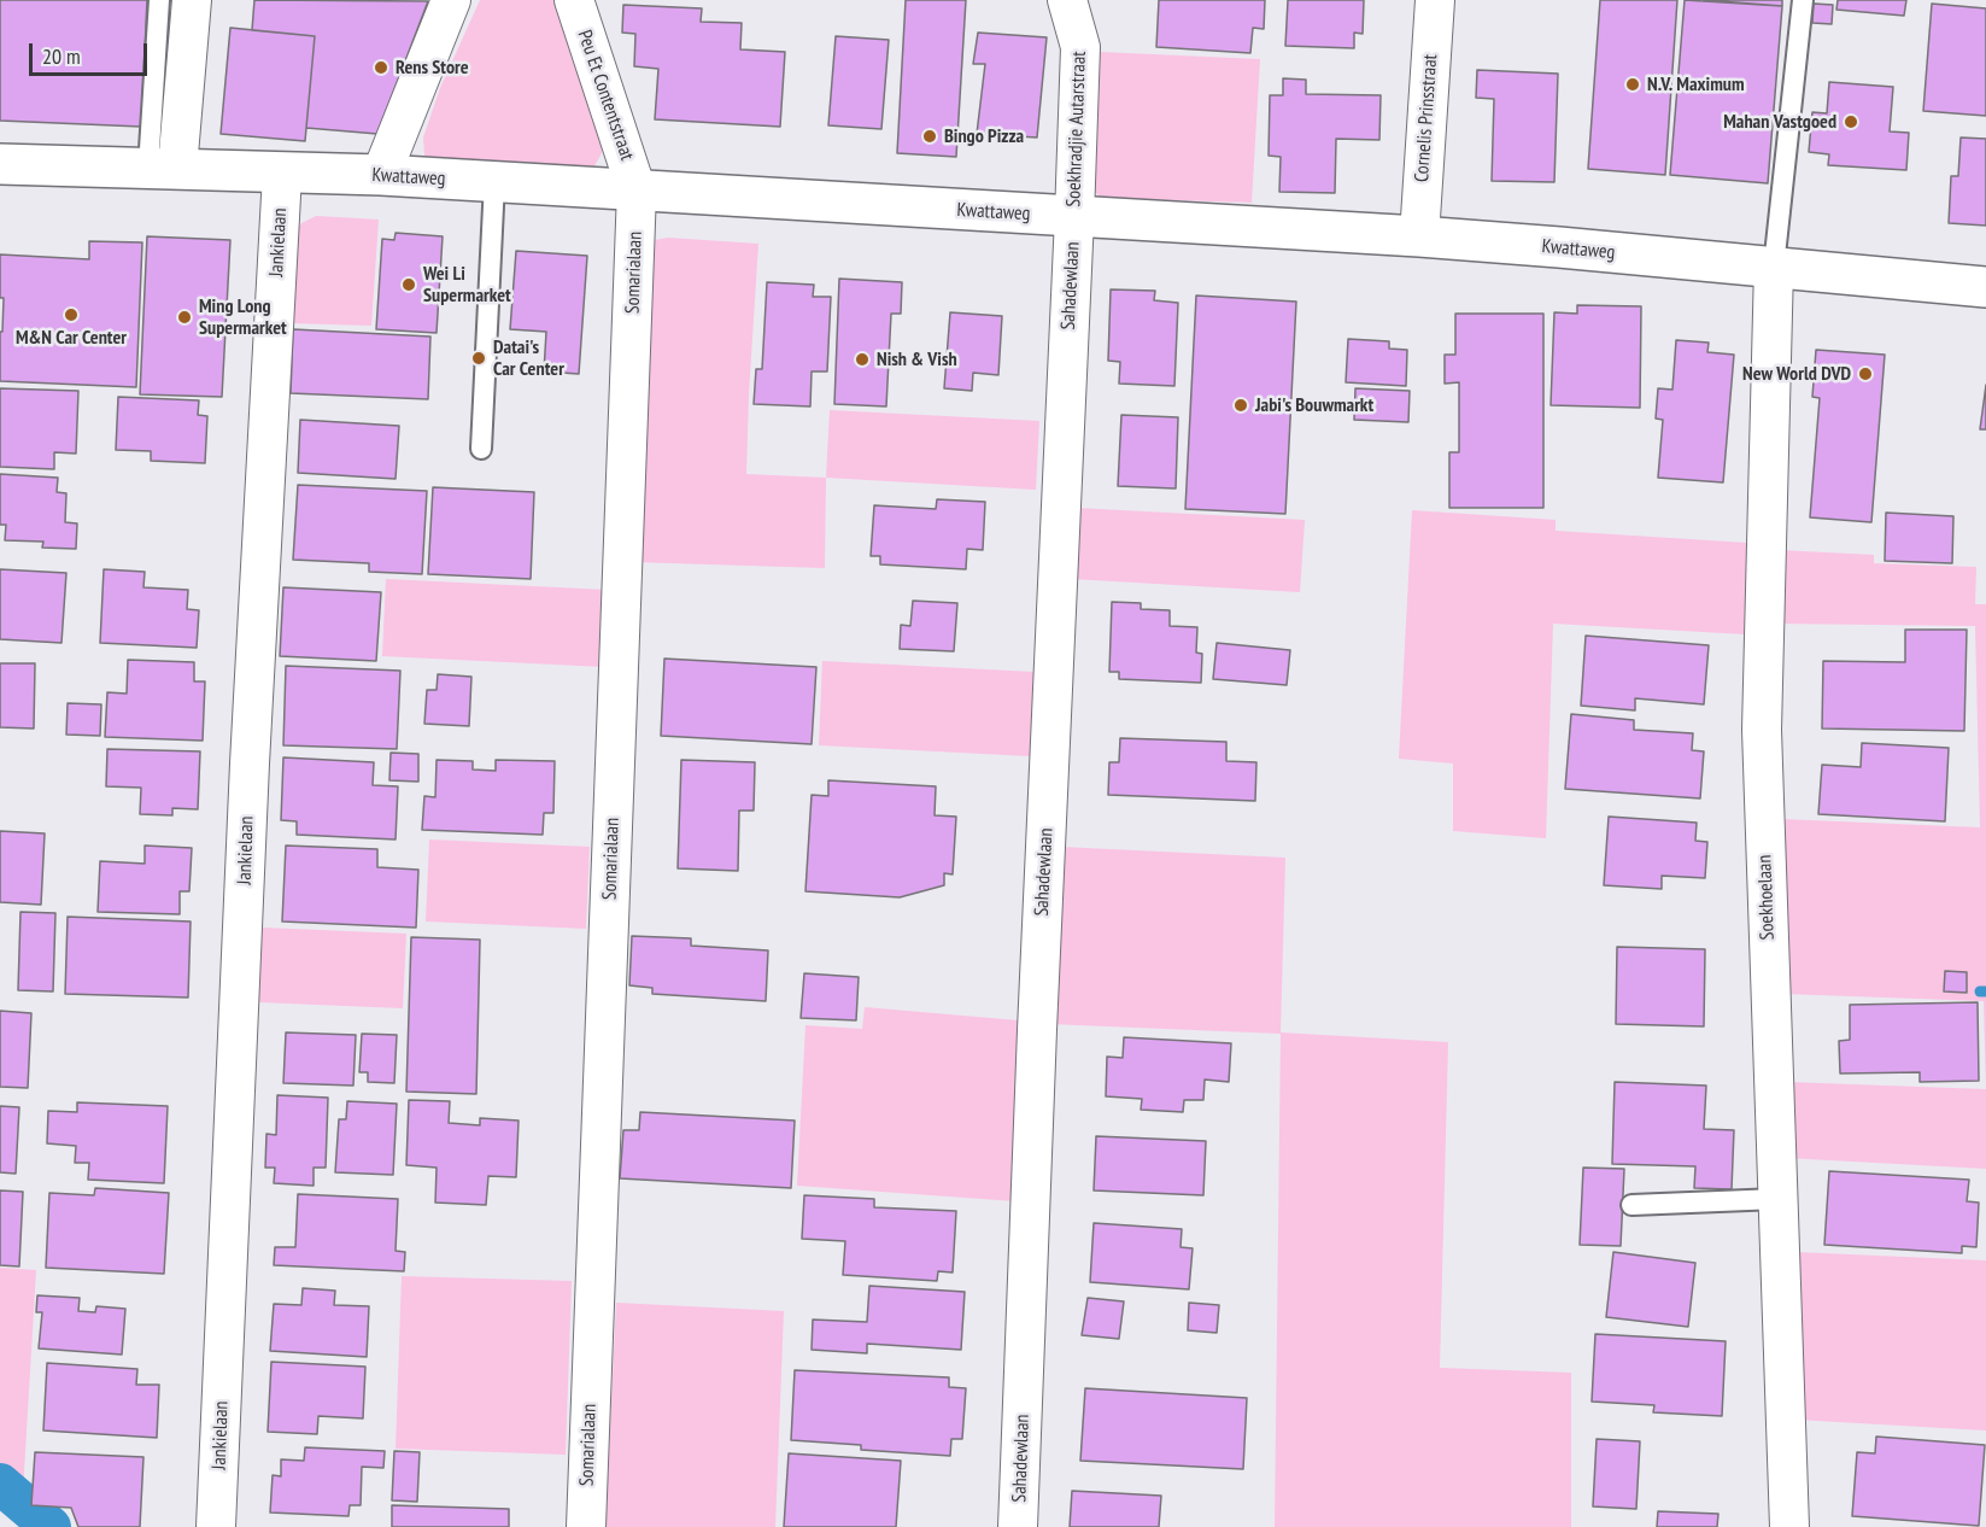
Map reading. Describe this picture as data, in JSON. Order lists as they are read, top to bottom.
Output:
{
  "streets": {
    "main road": ["Kwattaweg"],
    "street": [
      "Peu Et Contentstraat",
      "Cornelis Prinsstraat",
      "Soekhradjie Autarstraat",
      "Jankielaan",
      "Somarialaan",
      "Sahadewlaan",
      "Soekhoelaan"
    ]
  },
  "crossings": [
    ["Peu Et Contentstraat", "Kwattaweg"],
    ["Peu Et Contentstraat", "Somarialaan"],
    ["Cornelis Prinsstraat", "Kwattaweg"],
    ["Soekhradjie Autarstraat", "Kwattaweg"],
    ["Soekhradjie Autarstraat", "Sahadewlaan"],
    ["Kwattaweg", "Jankielaan"],
    ["Kwattaweg", "Somarialaan"],
    ["Kwattaweg", "Sahadewlaan"],
    ["Kwattaweg", "Soekhoelaan"]
  ],
  "places": [
    "Rens Store",
    "N.V. Maximum",
    "Mahan Vastgoed",
    "Bingo Pizza",
    "Wei Li Supermarket",
    "M&N Car Center",
    "Ming Long Supermarket",
    "Datai's Car Center",
    "Nish & Vish",
    "New World DVD",
    "Jabi's Bouwmarkt"
  ],
  "scale_bar": "20 m"
}
